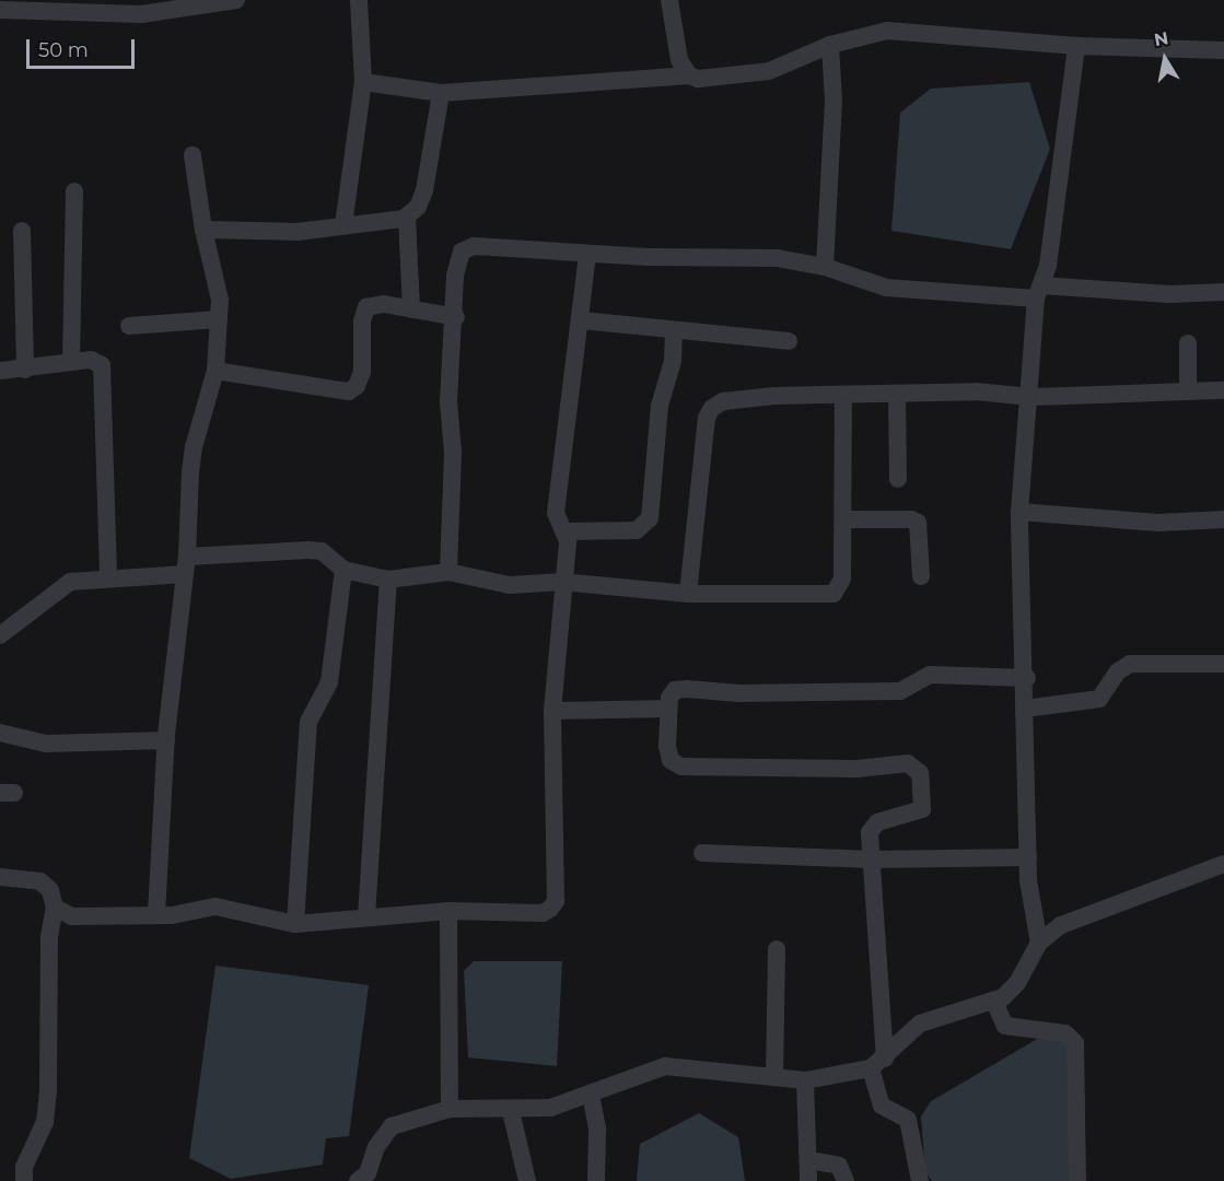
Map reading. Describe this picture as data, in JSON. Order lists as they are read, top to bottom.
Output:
{
  "scale_bar": "50 m",
  "north": "top"
}
